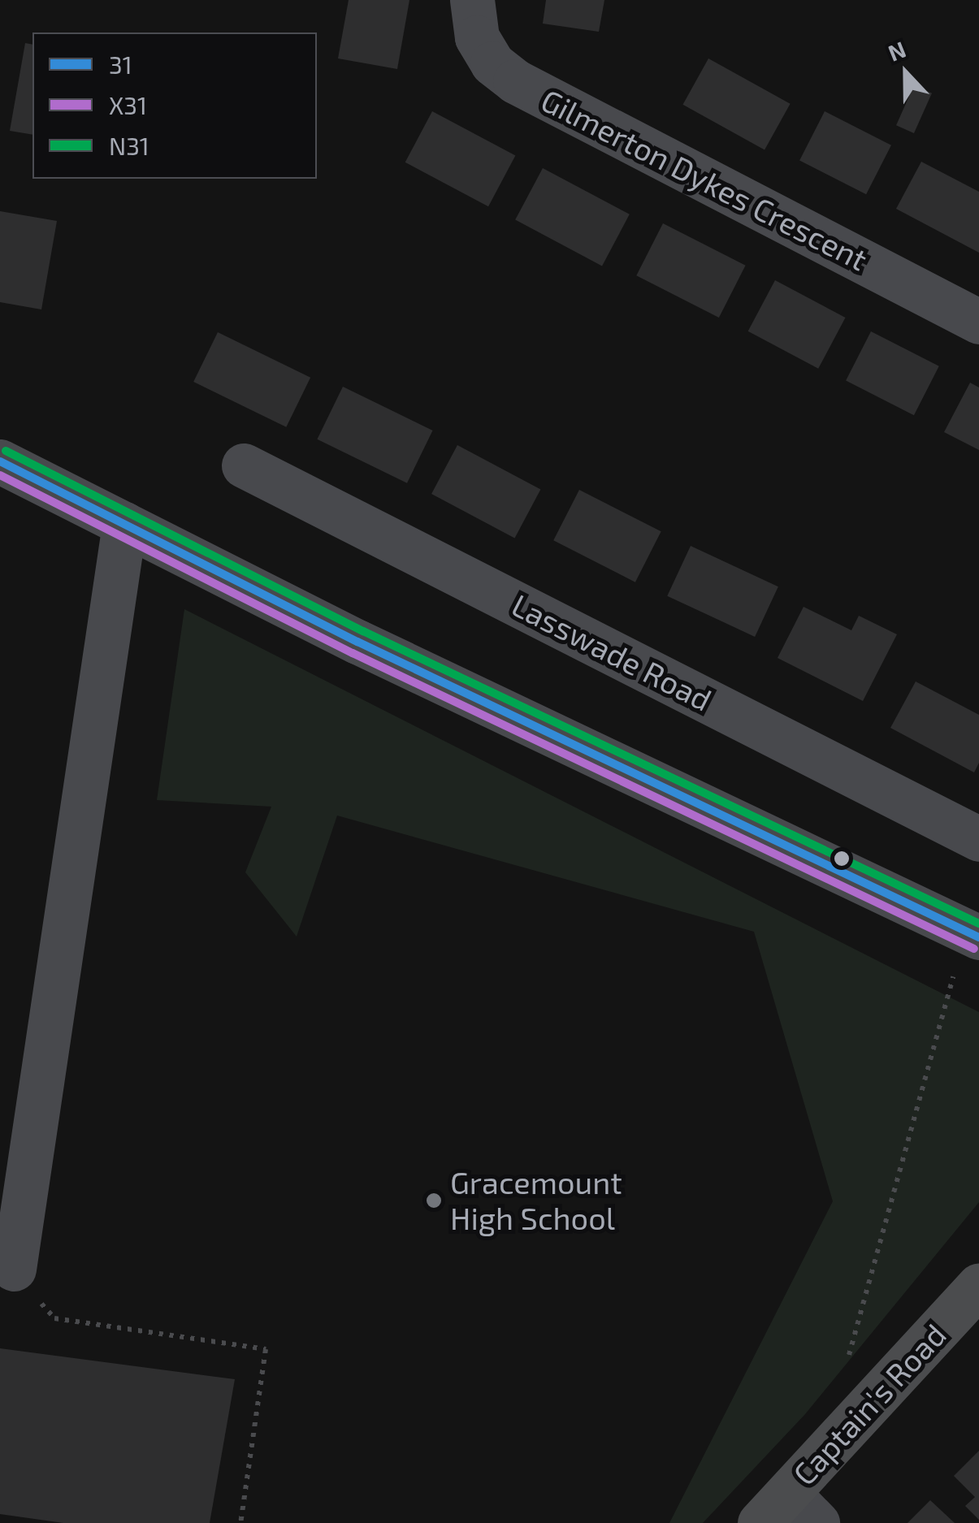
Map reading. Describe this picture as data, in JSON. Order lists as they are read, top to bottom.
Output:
{
  "streets": {
    "main road": ["Captain's Road"],
    "street": ["Gilmerton Dykes Crescent", "Lasswade Road"]
  },
  "places": ["Gracemount High School"],
  "lines": ["transit line N31", "transit line 31", "transit line X31"],
  "legend": ["31", "X31", "N31"],
  "north": "top"
}
